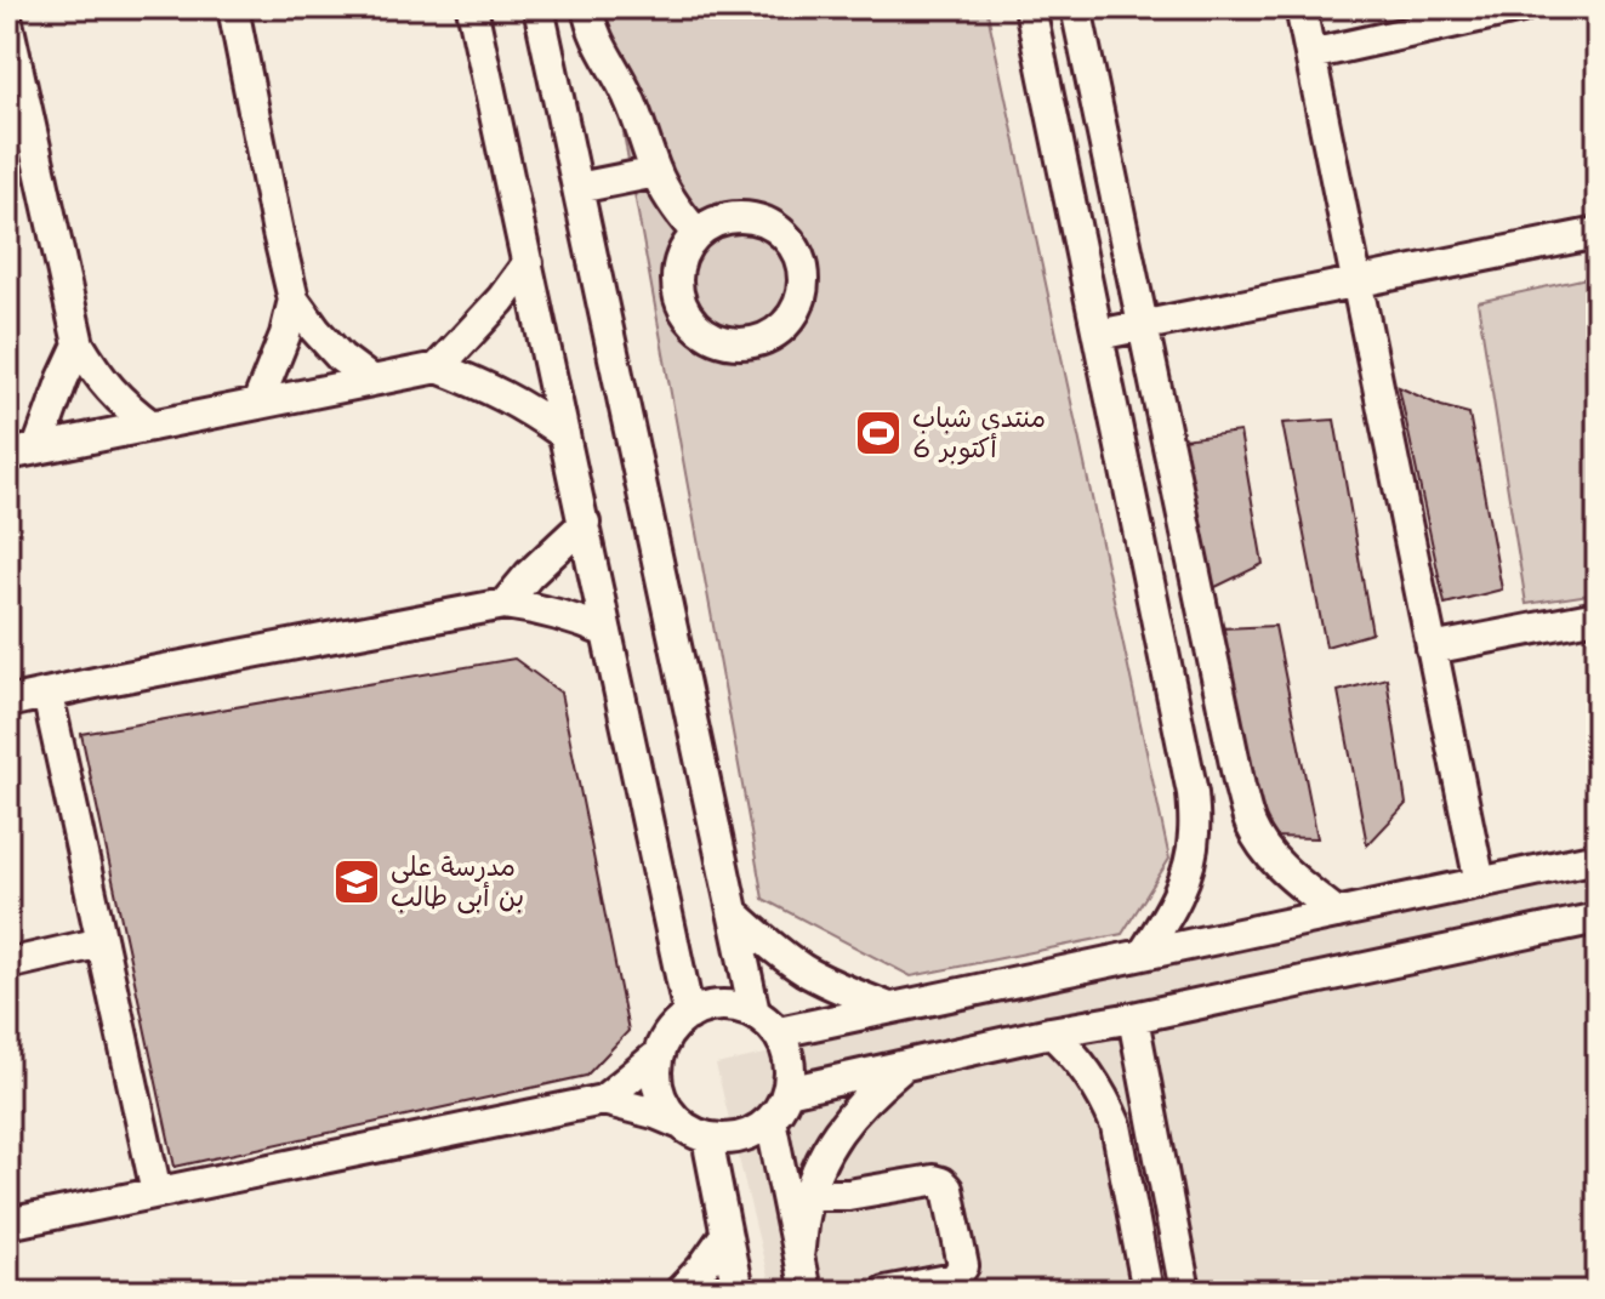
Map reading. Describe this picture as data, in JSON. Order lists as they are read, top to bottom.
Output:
{
  "places": {
    "sports": ["منتدى شباب 6 أكتوبر"],
    "school or university": ["مدرسة على بن أبى طالب"]
  }
}
